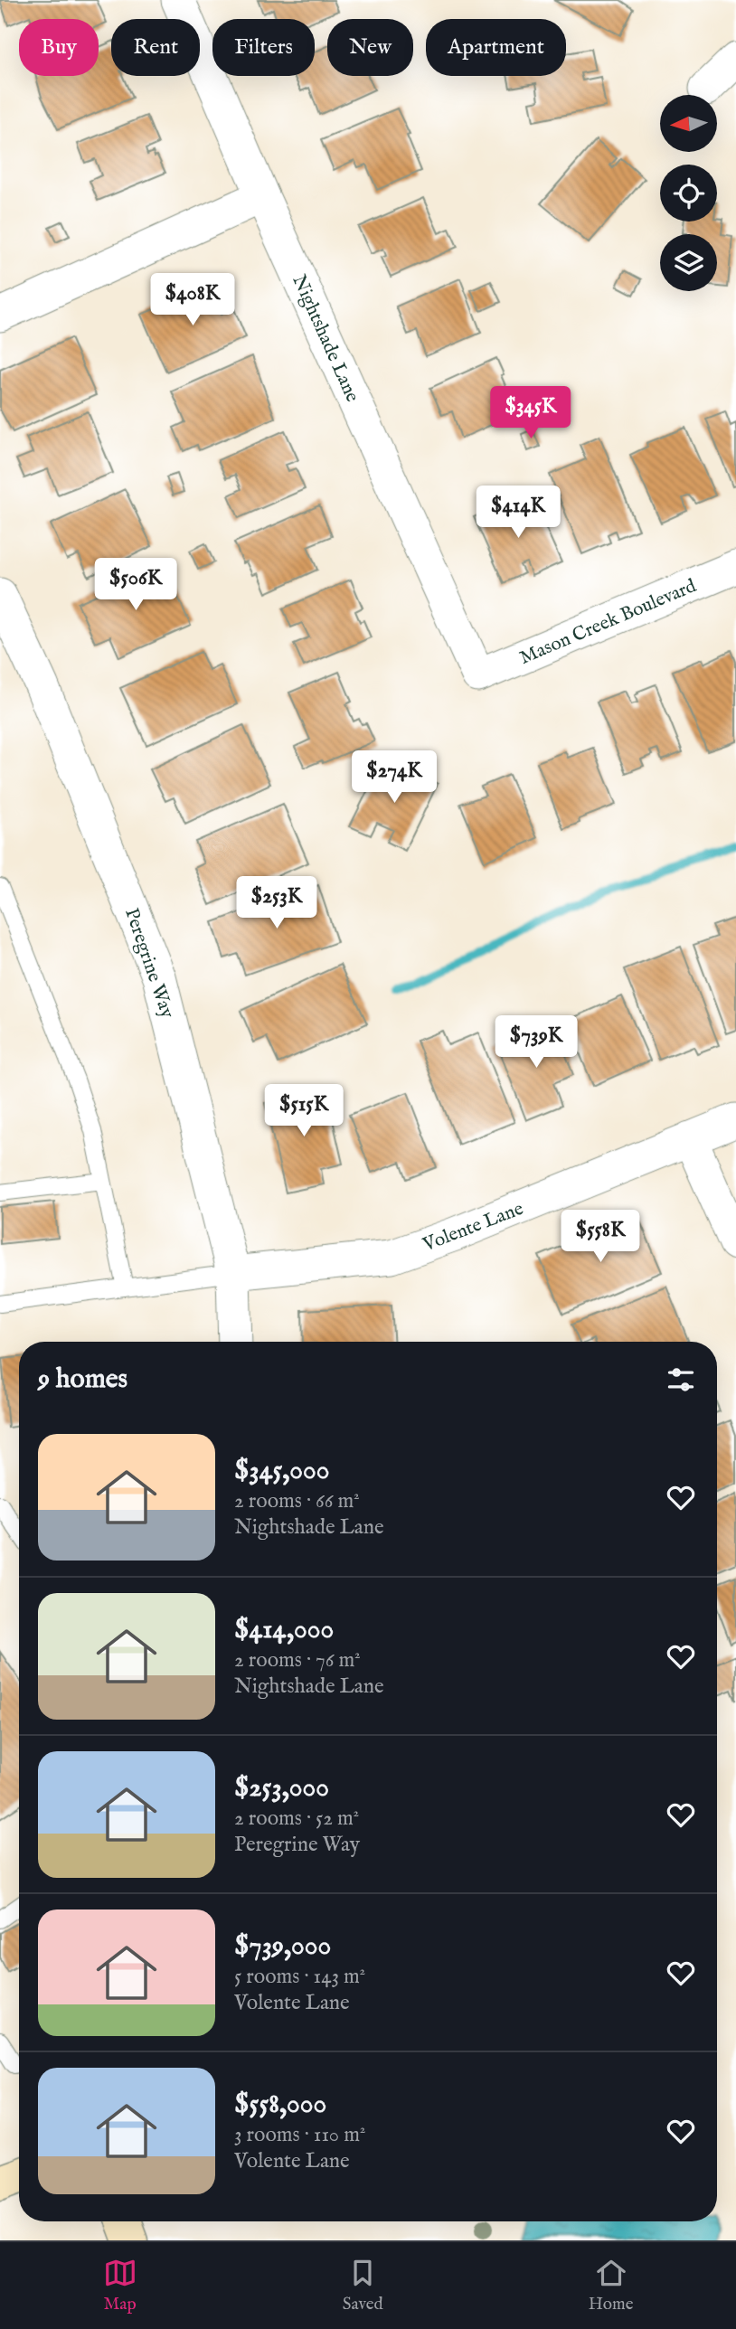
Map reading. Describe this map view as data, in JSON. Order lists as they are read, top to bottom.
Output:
{
  "streets": {
    "street": [
      "Nightshade Lane",
      "Mason Creek Boulevard",
      "Peregrine Way",
      "Volente Lane"
    ]
  },
  "crossings": [
    ["Nightshade Lane", "Mason Creek Boulevard"],
    ["Peregrine Way", "Volente Lane"]
  ],
  "north": "left",
  "page": {
    "chip": [
      "Buy",
      "Rent",
      "Filters",
      "New",
      "Apartment"
    ],
    "price": [
      "$408K",
      "$345K",
      "$414K",
      "$506K",
      "$274K",
      "$253K",
      "$739K",
      "$515K",
      "$558K"
    ],
    "heading": "9 homes",
    "list": [
      {
        "name": "$345,000",
        "note": "2 rooms · 66 m² · Nightshade Lane"
      },
      {
        "name": "$414,000",
        "note": "2 rooms · 76 m² · Nightshade Lane"
      },
      {
        "name": "$253,000",
        "note": "2 rooms · 52 m² · Peregrine Way"
      },
      {
        "name": "$739,000",
        "note": "5 rooms · 143 m² · Volente Lane"
      },
      {
        "name": "$558,000",
        "note": "3 rooms · 110 m² · Volente Lane"
      }
    ],
    "tabs": ["Map", "Saved", "Home"]
  }
}
